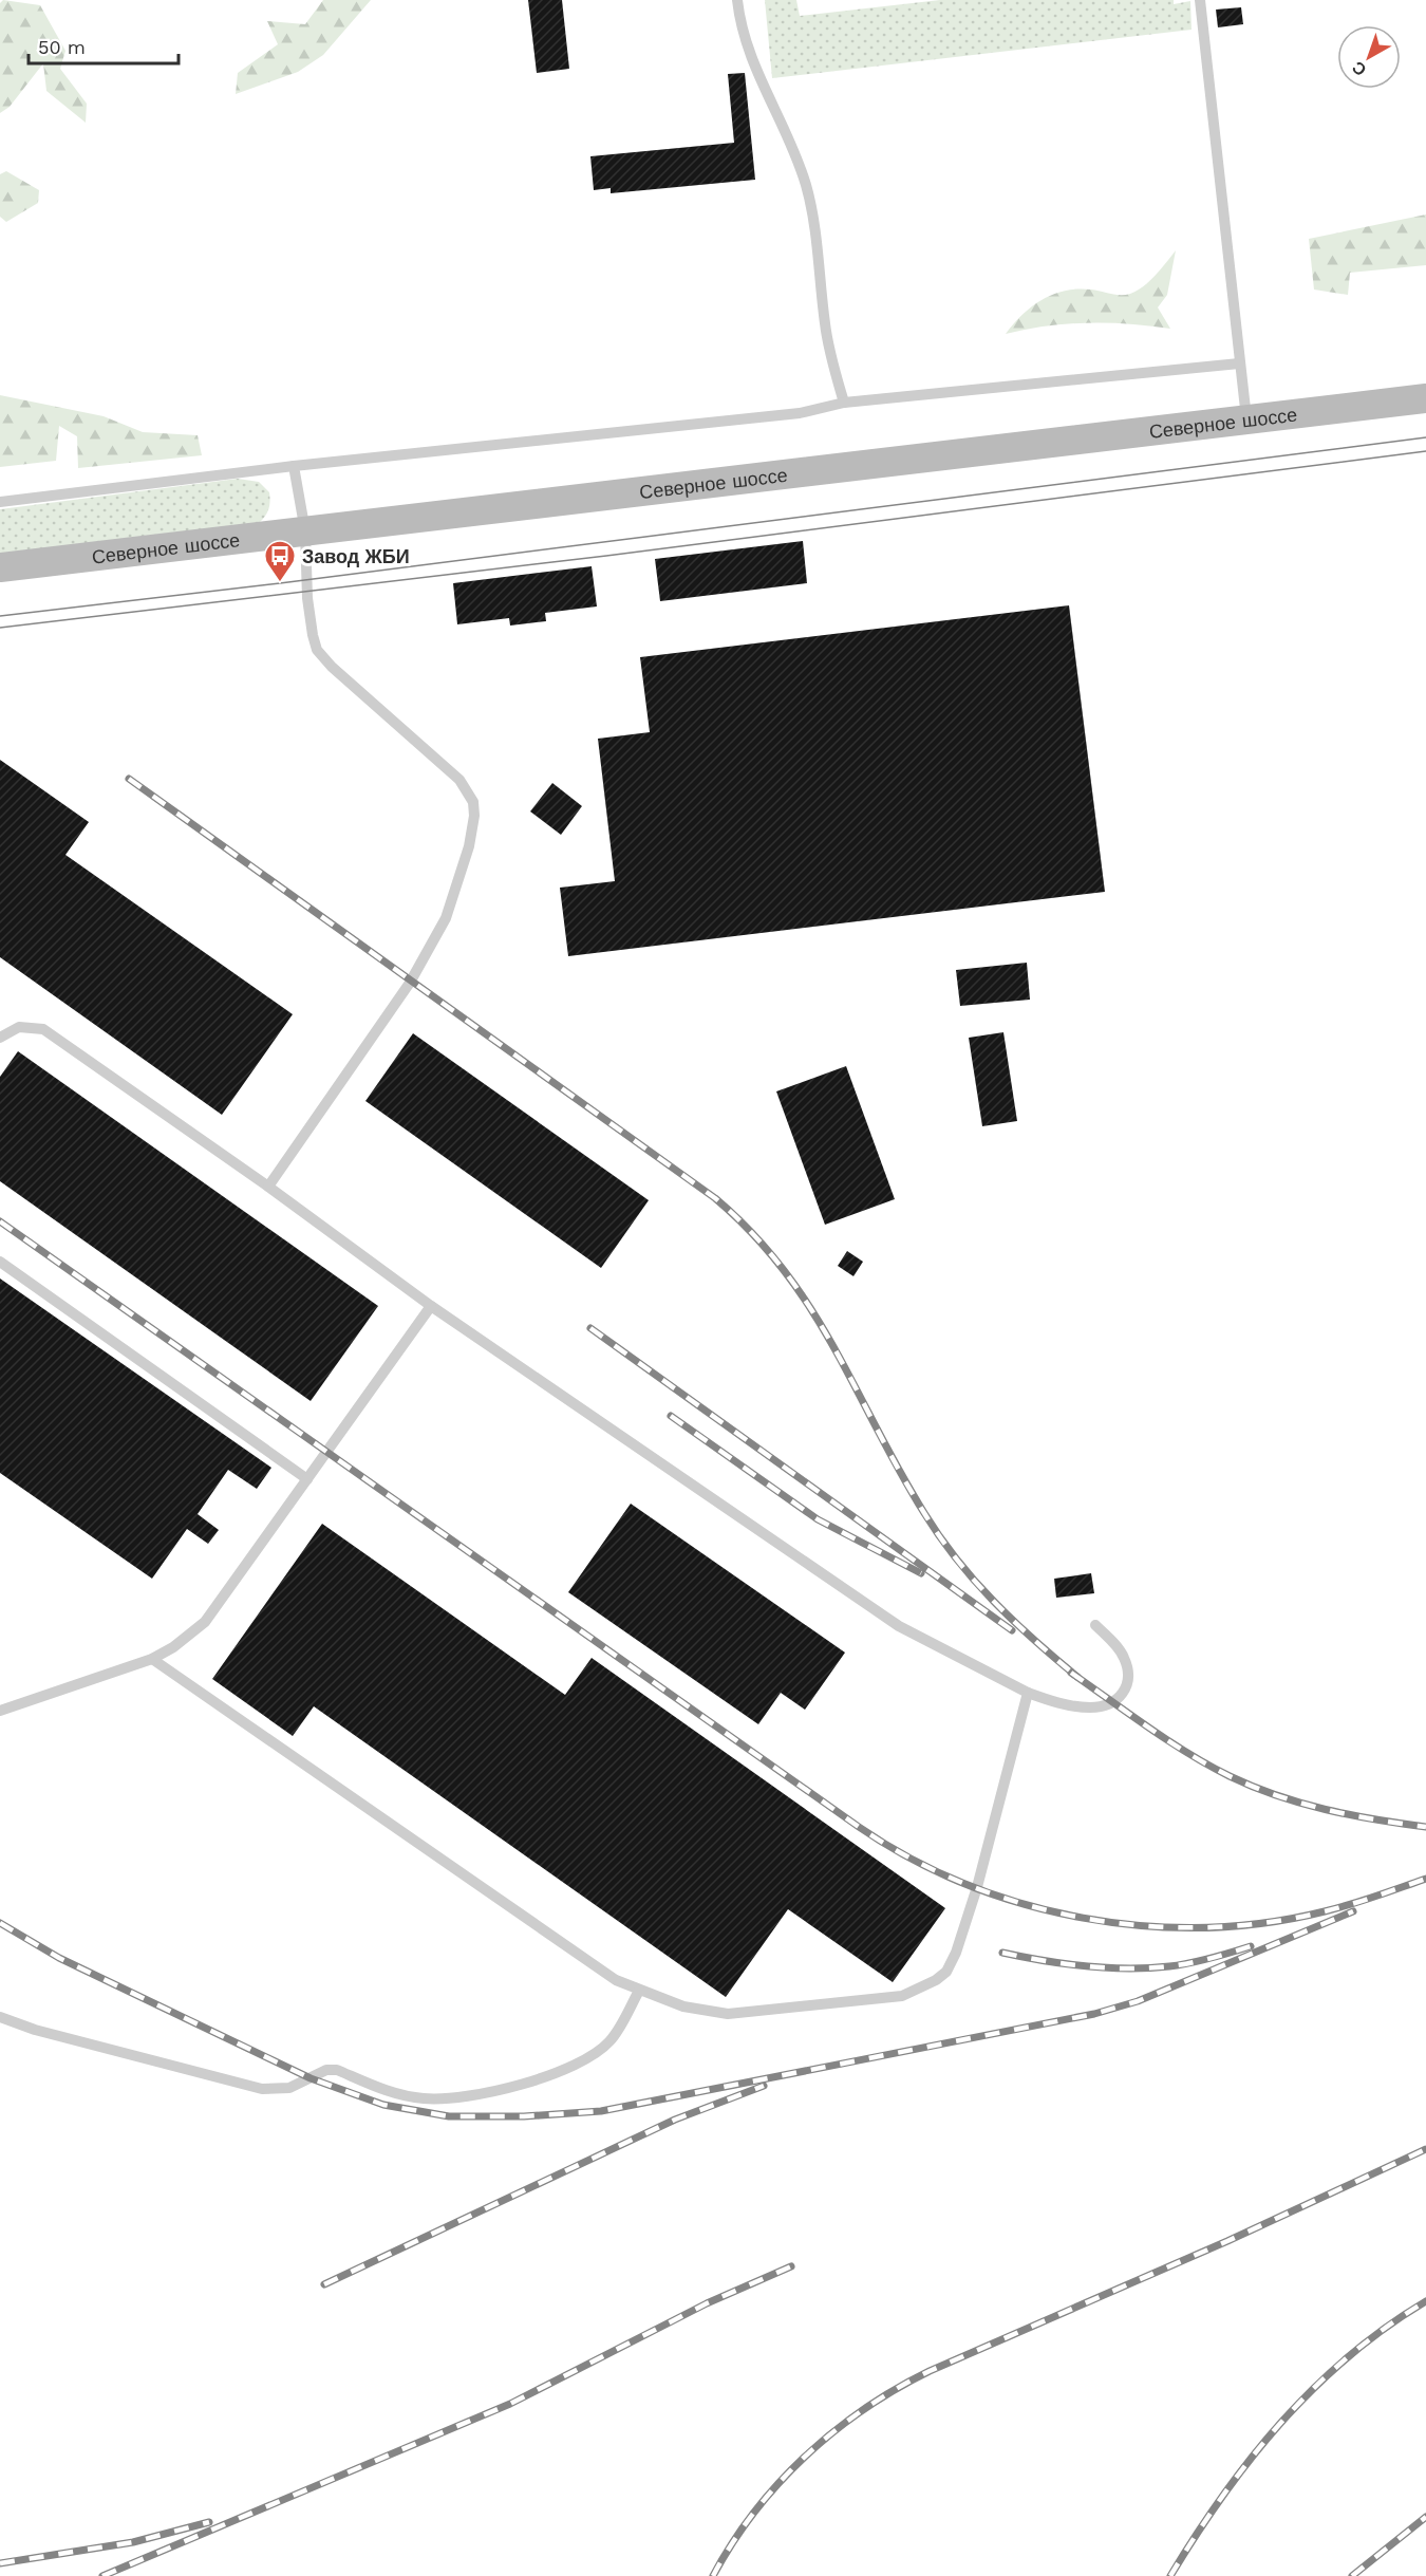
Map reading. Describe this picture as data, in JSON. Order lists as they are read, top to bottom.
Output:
{
  "streets": {
    "main road": ["Северное шоссе"]
  },
  "places": {
    "bus stop": ["Завод ЖБИ"]
  },
  "scale_bar": "50 m",
  "north": "bottom left"
}
